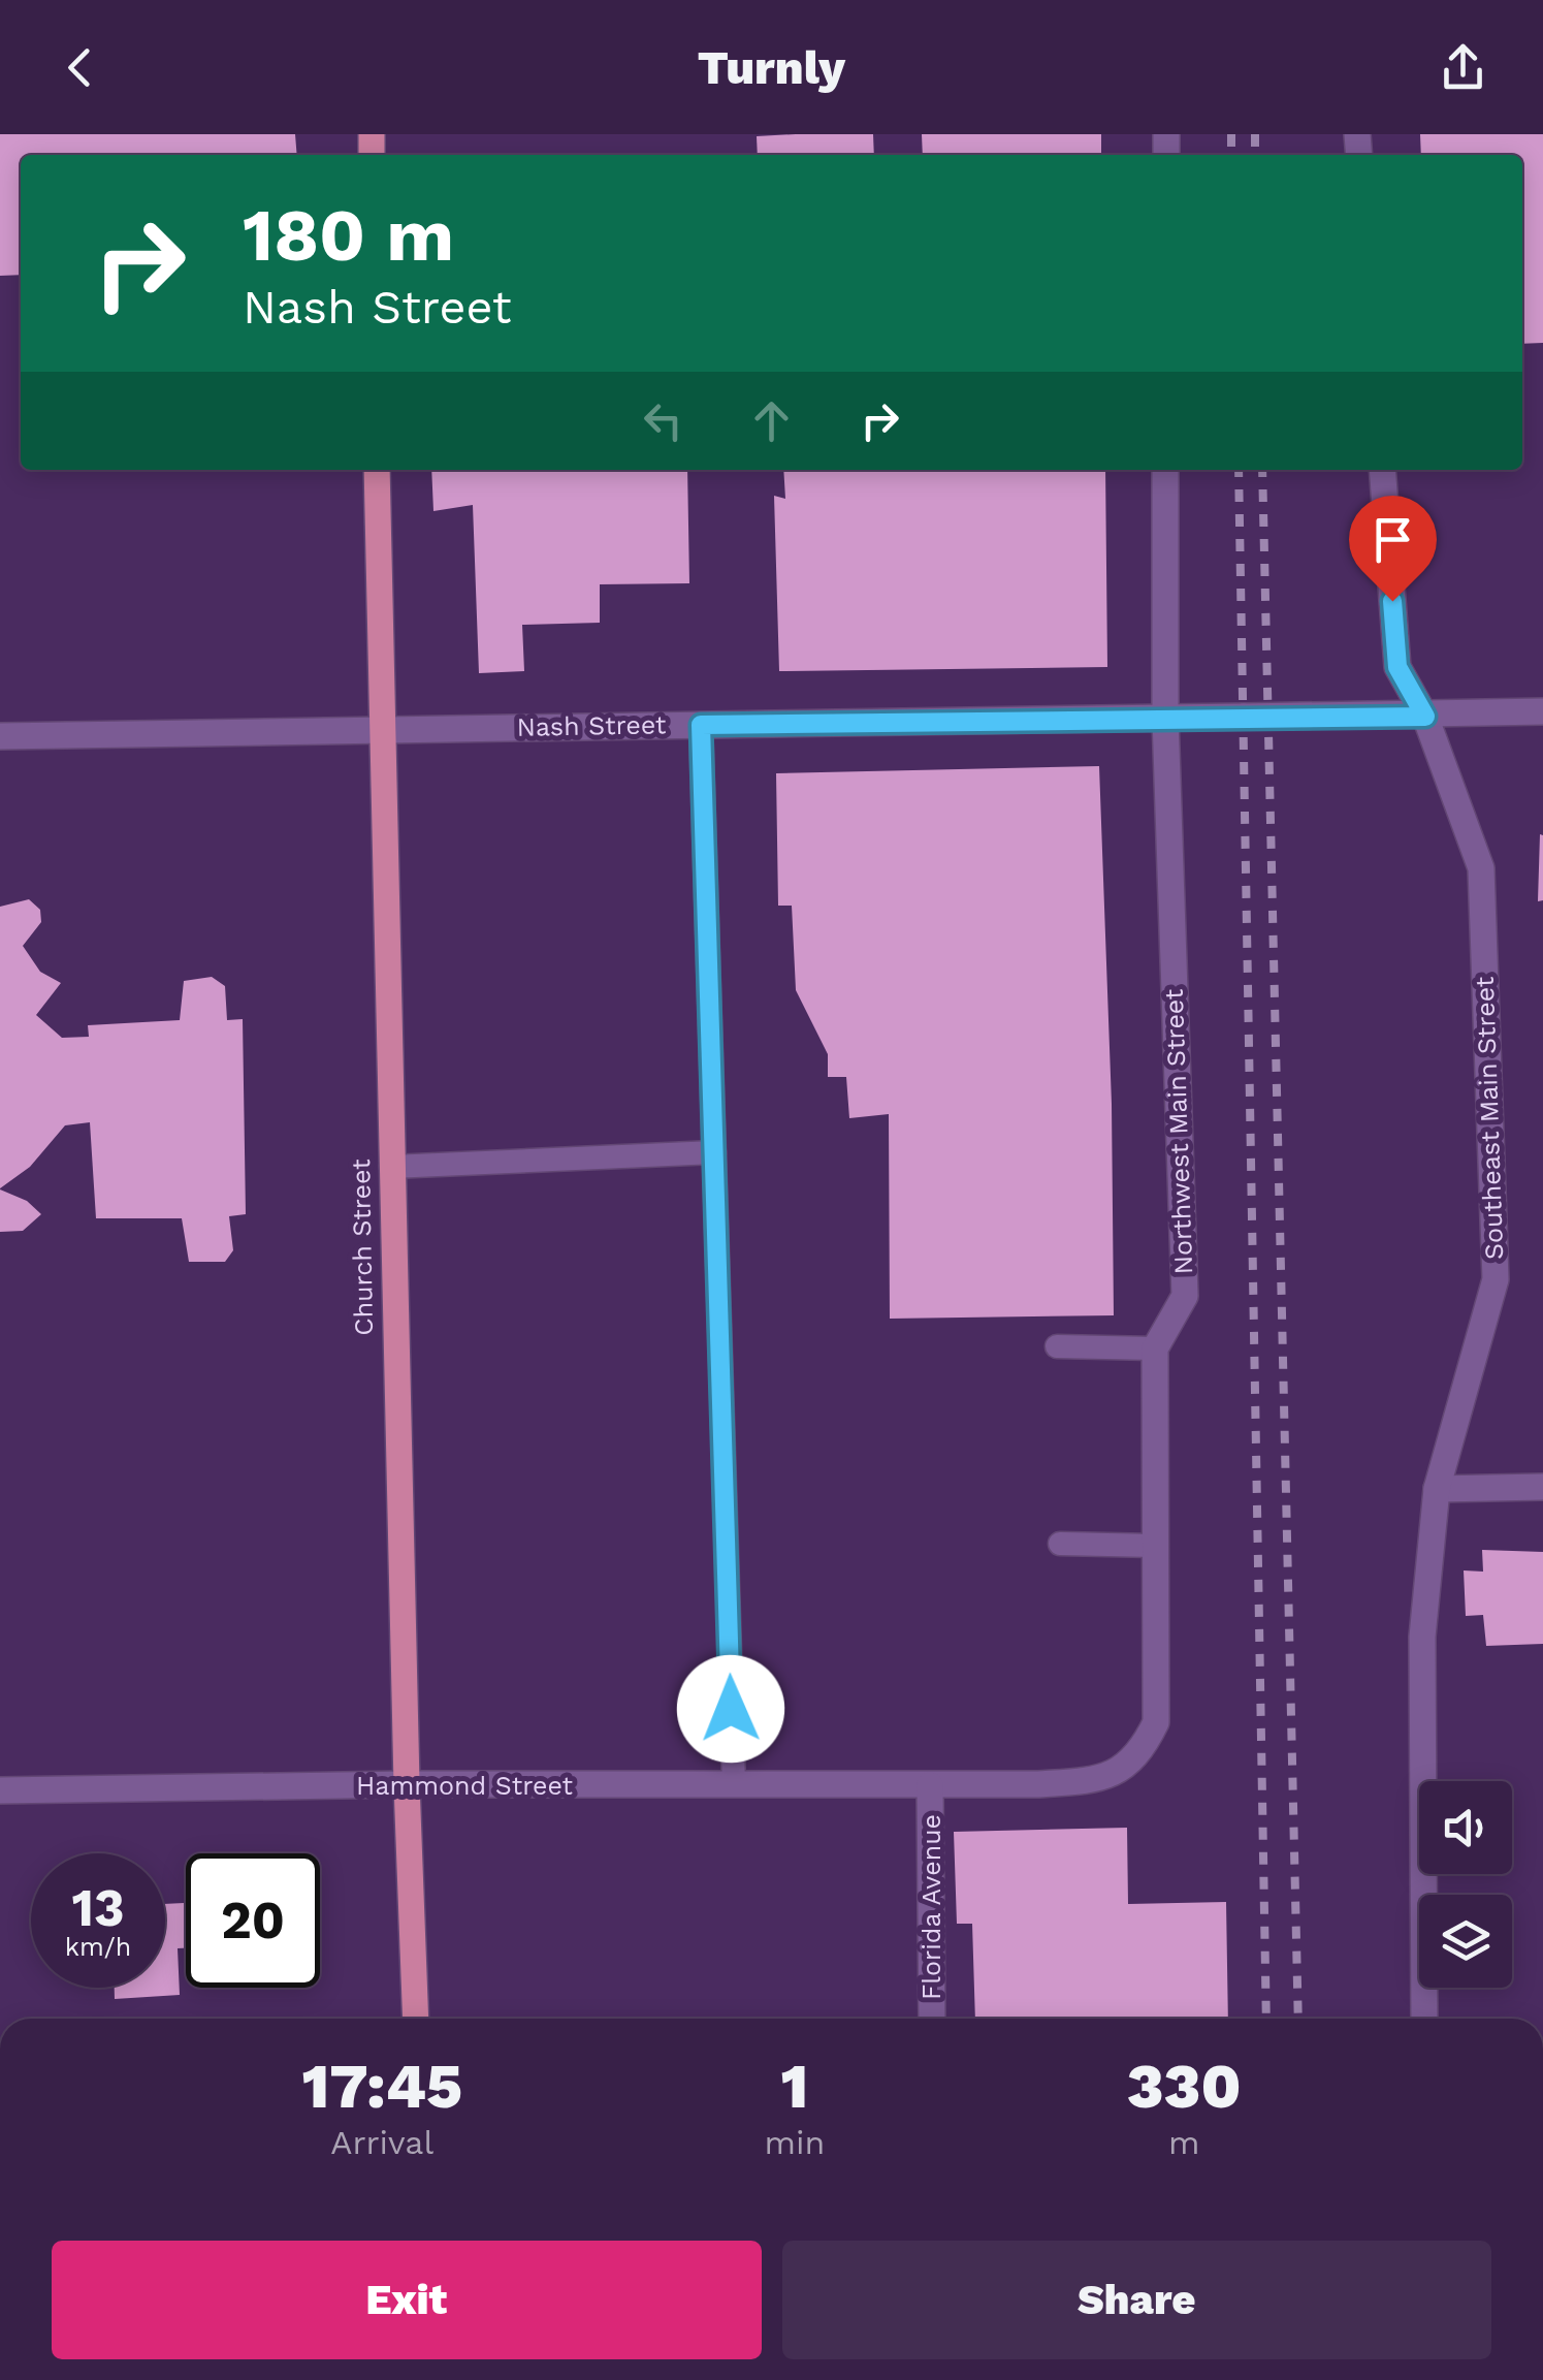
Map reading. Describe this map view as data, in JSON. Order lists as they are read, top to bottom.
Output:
{
  "streets": {
    "main road": ["Church Street"],
    "street": [
      "Nash Street",
      "Southeast Main Street",
      "Northwest Main Street",
      "Hammond Street",
      "Florida Avenue"
    ]
  },
  "crossings": [
    ["Nash Street", "Southeast Main Street"],
    ["Nash Street", "Northwest Main Street"],
    ["Nash Street", "Church Street"],
    ["Church Street", "Hammond Street"],
    ["Hammond Street", "Florida Avenue"]
  ],
  "page": {
    "header": "Turnly",
    "turn": ["180 m", "Nash Street"],
    "speed": "13 km/h",
    "limit": "20",
    "eta": [
      "17:45",
      "Arrival",
      "1",
      "min",
      "330",
      "m"
    ],
    "buttons": ["Exit", "Share"]
  }
}
